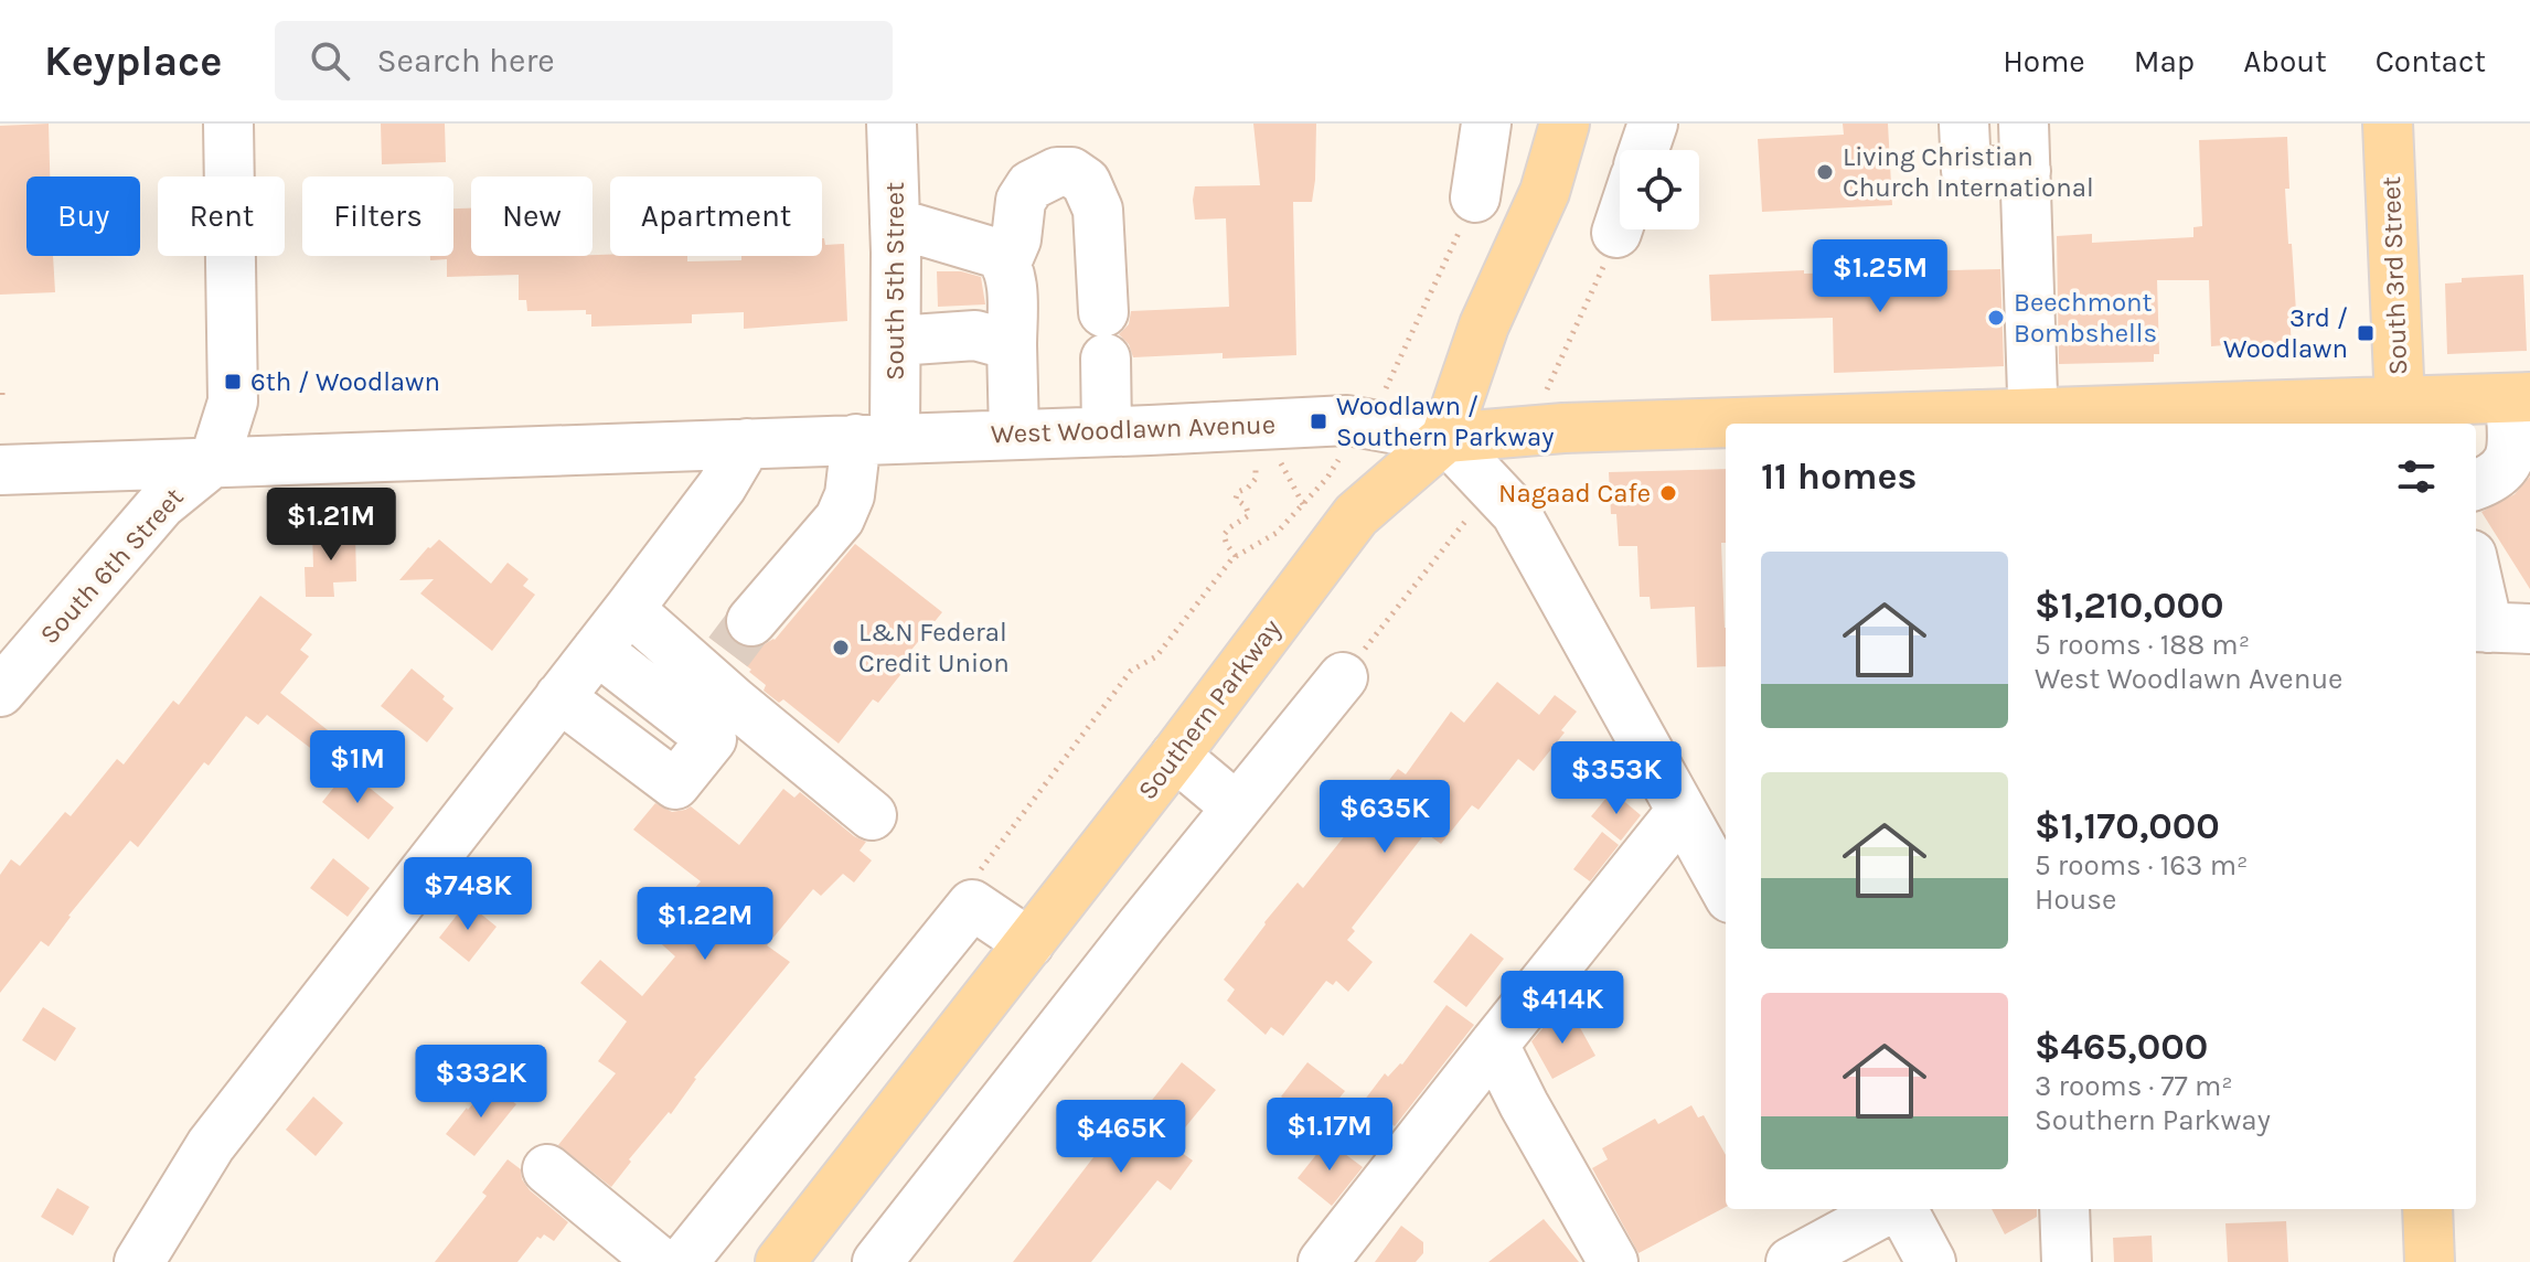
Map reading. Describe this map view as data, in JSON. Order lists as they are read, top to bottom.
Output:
{
  "streets": {
    "main road": ["South 3rd Street", "West Woodlawn Avenue", "Southern Parkway"],
    "street": ["South 5th Street", "South 6th Street"]
  },
  "crossings": [
    ["South 3rd Street", "West Woodlawn Avenue"],
    ["South 5th Street", "West Woodlawn Avenue"],
    ["West Woodlawn Avenue", "South 6th Street"],
    ["West Woodlawn Avenue", "Southern Parkway"]
  ],
  "places": {
    "other": [
      "Living Christian Church International",
      "Beechmont Bombshells",
      "Nagaad Cafe",
      "L&N Federal Credit Union"
    ],
    "transit": ["3rd / Woodlawn", "6th / Woodlawn", "Woodlawn / Southern Parkway"]
  },
  "page": {
    "header": "Keyplace",
    "search": "Search here",
    "nav": [
      "Home",
      "Map",
      "About",
      "Contact"
    ],
    "chip": [
      "Buy",
      "Rent",
      "Filters",
      "New",
      "Apartment"
    ],
    "price": [
      "$1.25M",
      "$1.21M",
      "$1M",
      "$353K",
      "$635K",
      "$748K",
      "$1.22M",
      "$414K",
      "$332K",
      "$1.17M",
      "$465K"
    ],
    "heading": "11 homes",
    "list": [
      {
        "name": "$1,210,000",
        "note": "5 rooms · 188 m² · West Woodlawn Avenue"
      },
      {
        "name": "$1,170,000",
        "note": "5 rooms · 163 m² · House"
      },
      {
        "name": "$465,000",
        "note": "3 rooms · 77 m² · Southern Parkway"
      }
    ]
  }
}
